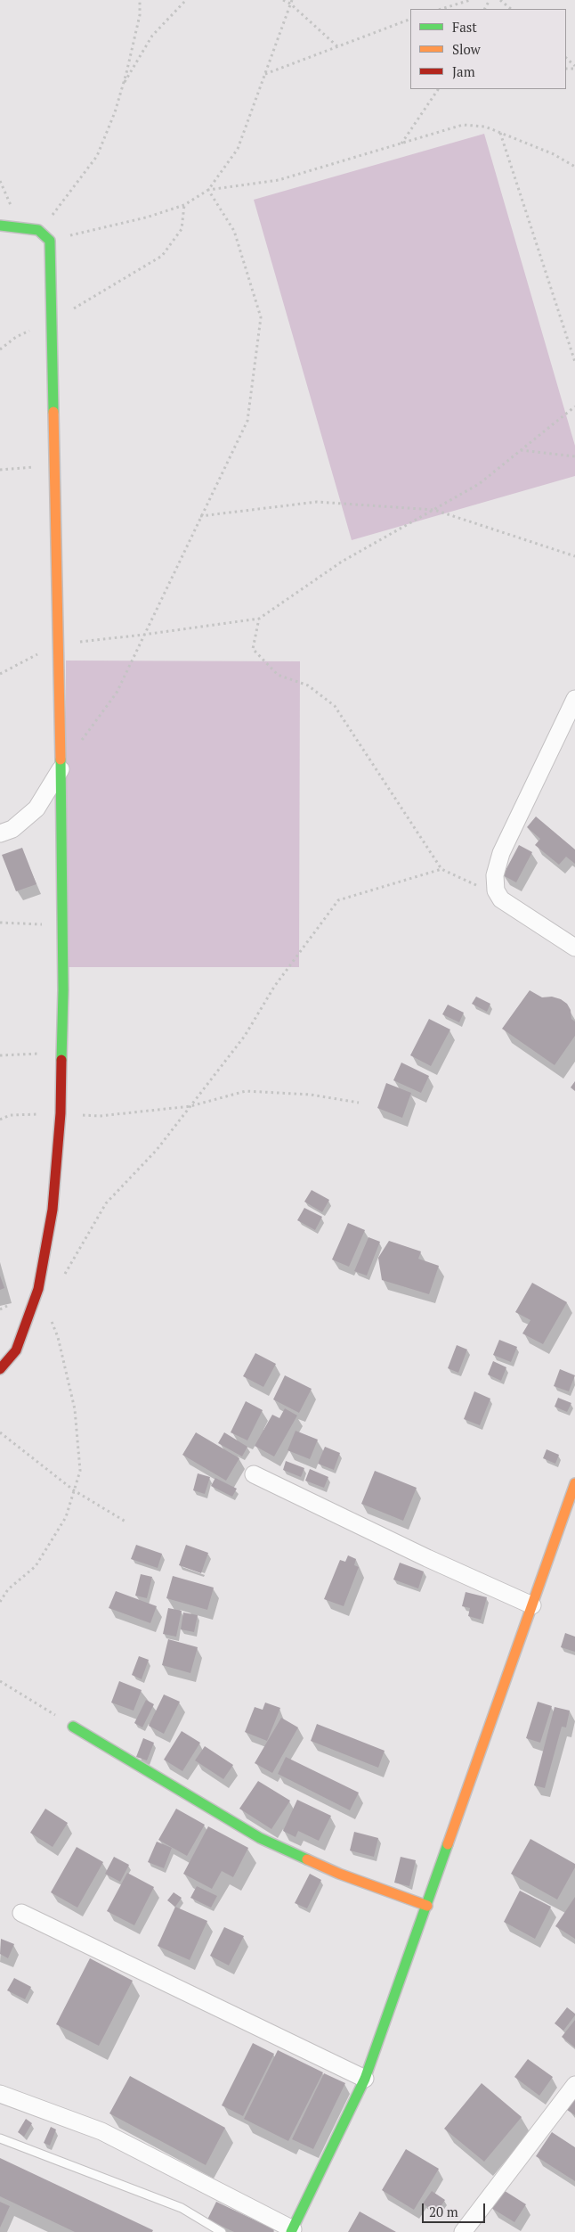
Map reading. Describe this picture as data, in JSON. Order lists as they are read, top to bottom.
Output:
{
  "legend": ["Fast", "Slow", "Jam"],
  "scale_bar": "20 m"
}
